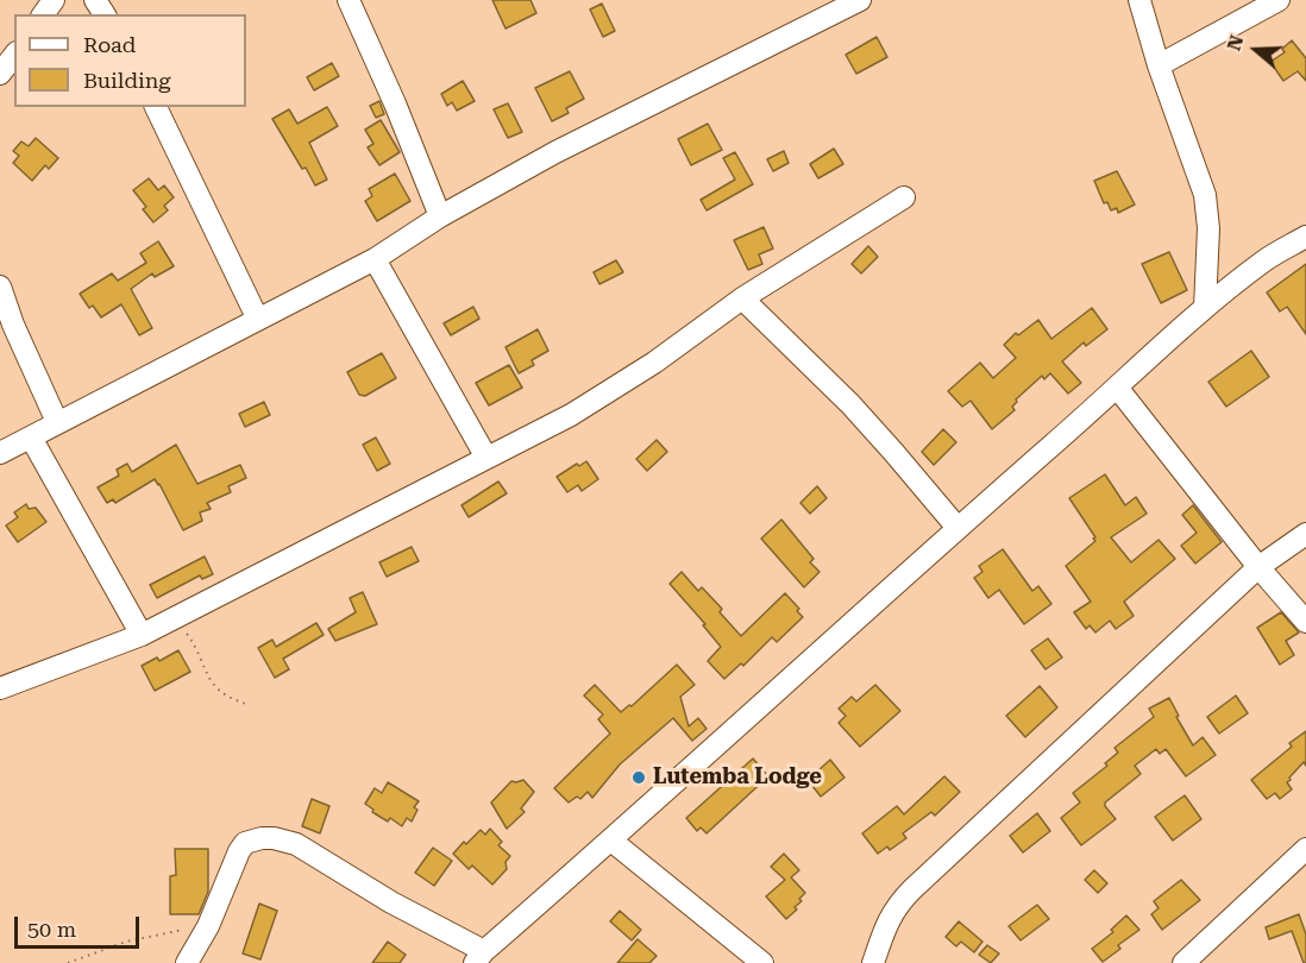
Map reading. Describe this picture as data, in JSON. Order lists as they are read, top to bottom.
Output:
{
  "places": ["Lutemba Lodge"],
  "legend": ["Road", "Building"],
  "scale_bar": "50 m",
  "north": "left"
}
